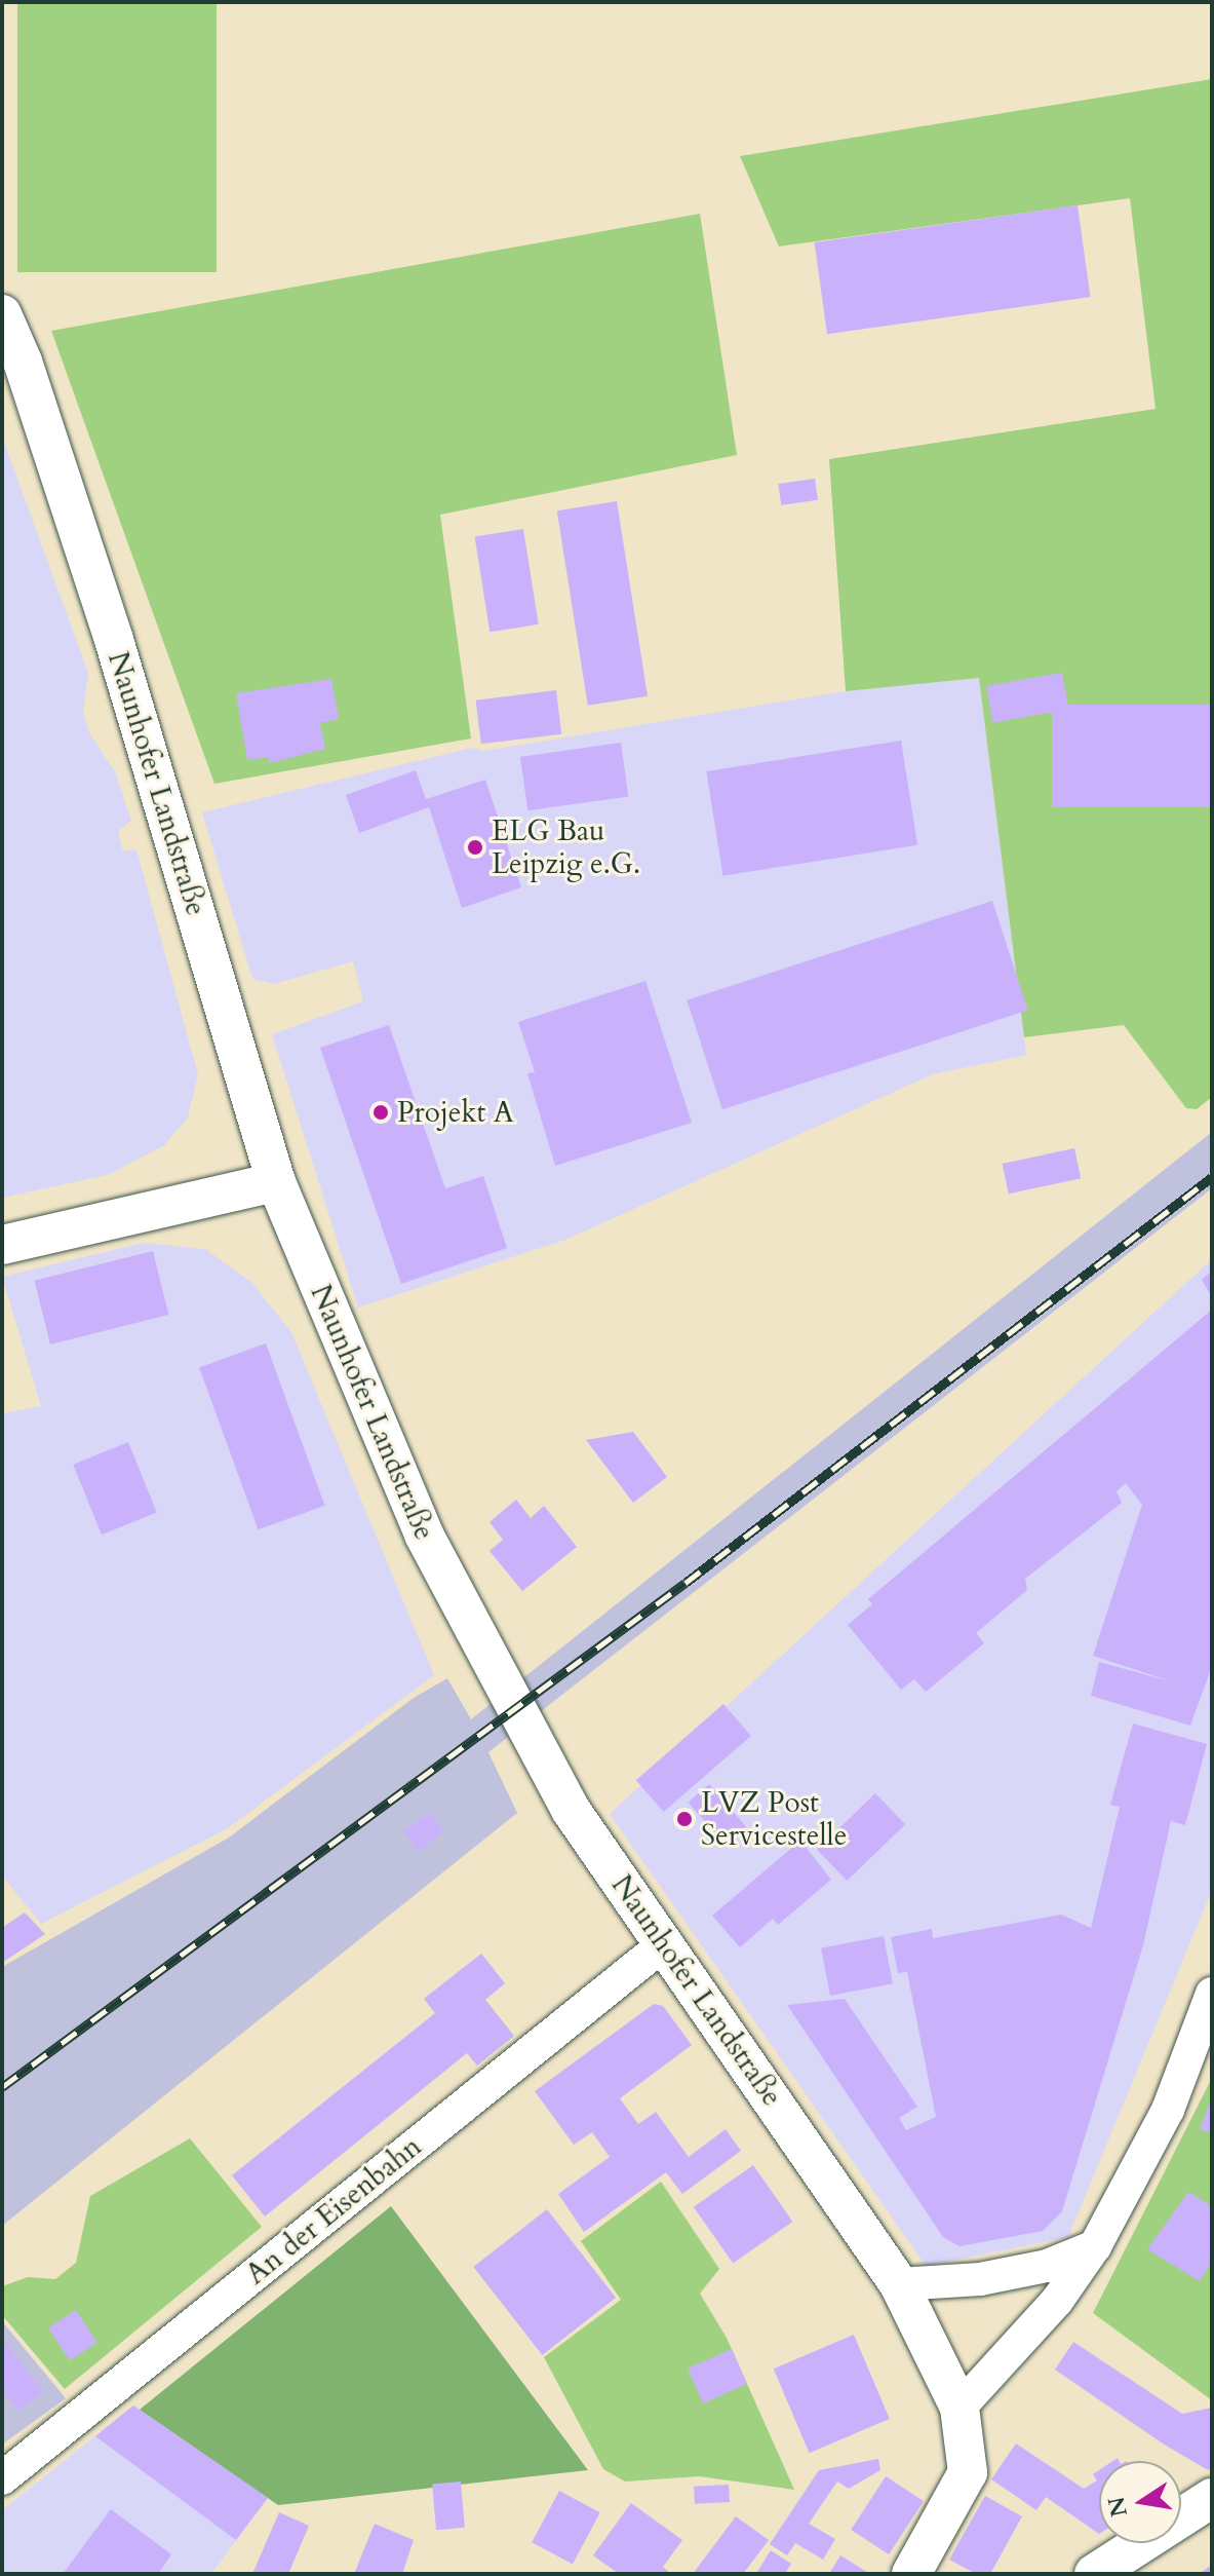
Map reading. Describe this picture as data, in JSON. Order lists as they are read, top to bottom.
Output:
{
  "streets": {
    "street": ["Naunhofer Landstraße", "An der Eisenbahn"]
  },
  "crossings": [
    ["Naunhofer Landstraße", "An der Eisenbahn"]
  ],
  "places": ["ELG Bau Leipzig e.G.", "Projekt A", "LVZ Post Servicestelle"],
  "north": "left"
}
